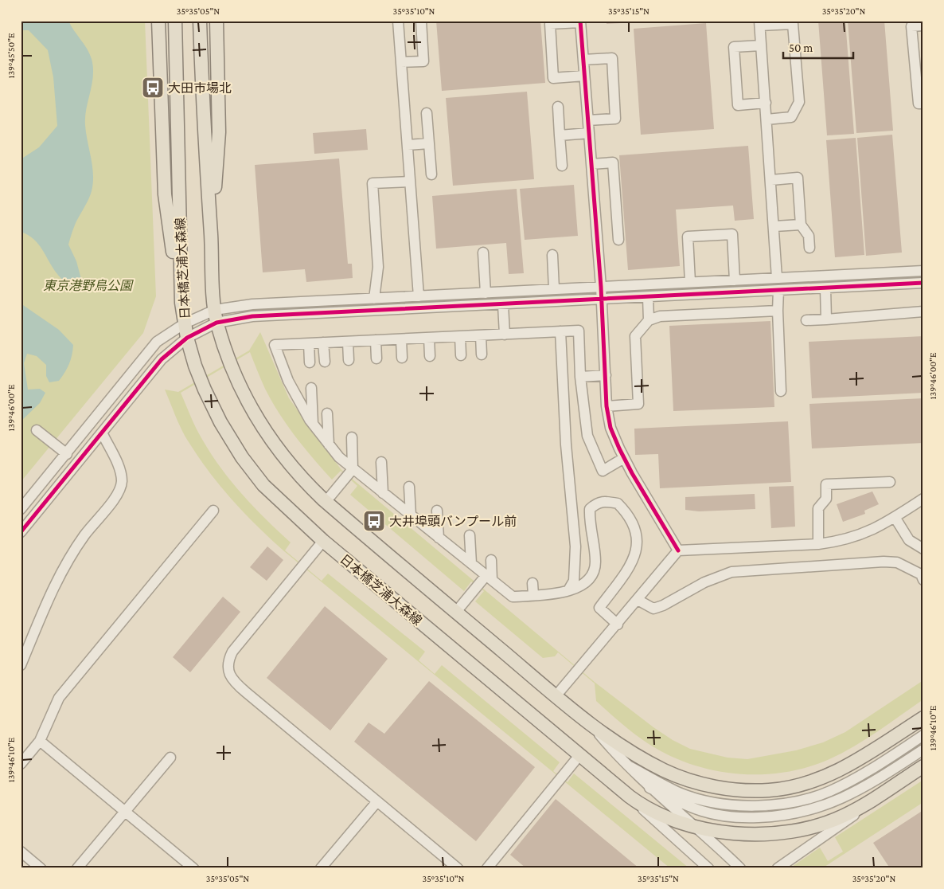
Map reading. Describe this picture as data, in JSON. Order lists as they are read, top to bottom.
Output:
{
  "streets": {
    "main road": ["日本橋芝浦大森線"]
  },
  "parks": ["東京港野鳥公園"],
  "places": {
    "bus stop": ["大田市場北", "大井埠頭バンプール前"]
  },
  "scale_bar": "50 m",
  "coordinates": [
    "35°35'05\"N",
    "35°35'10\"N",
    "35°35'15\"N",
    "35°35'20\"N",
    "139°45'50\"E",
    "139°46'00\"E",
    "139°46'10\"E"
  ]
}
